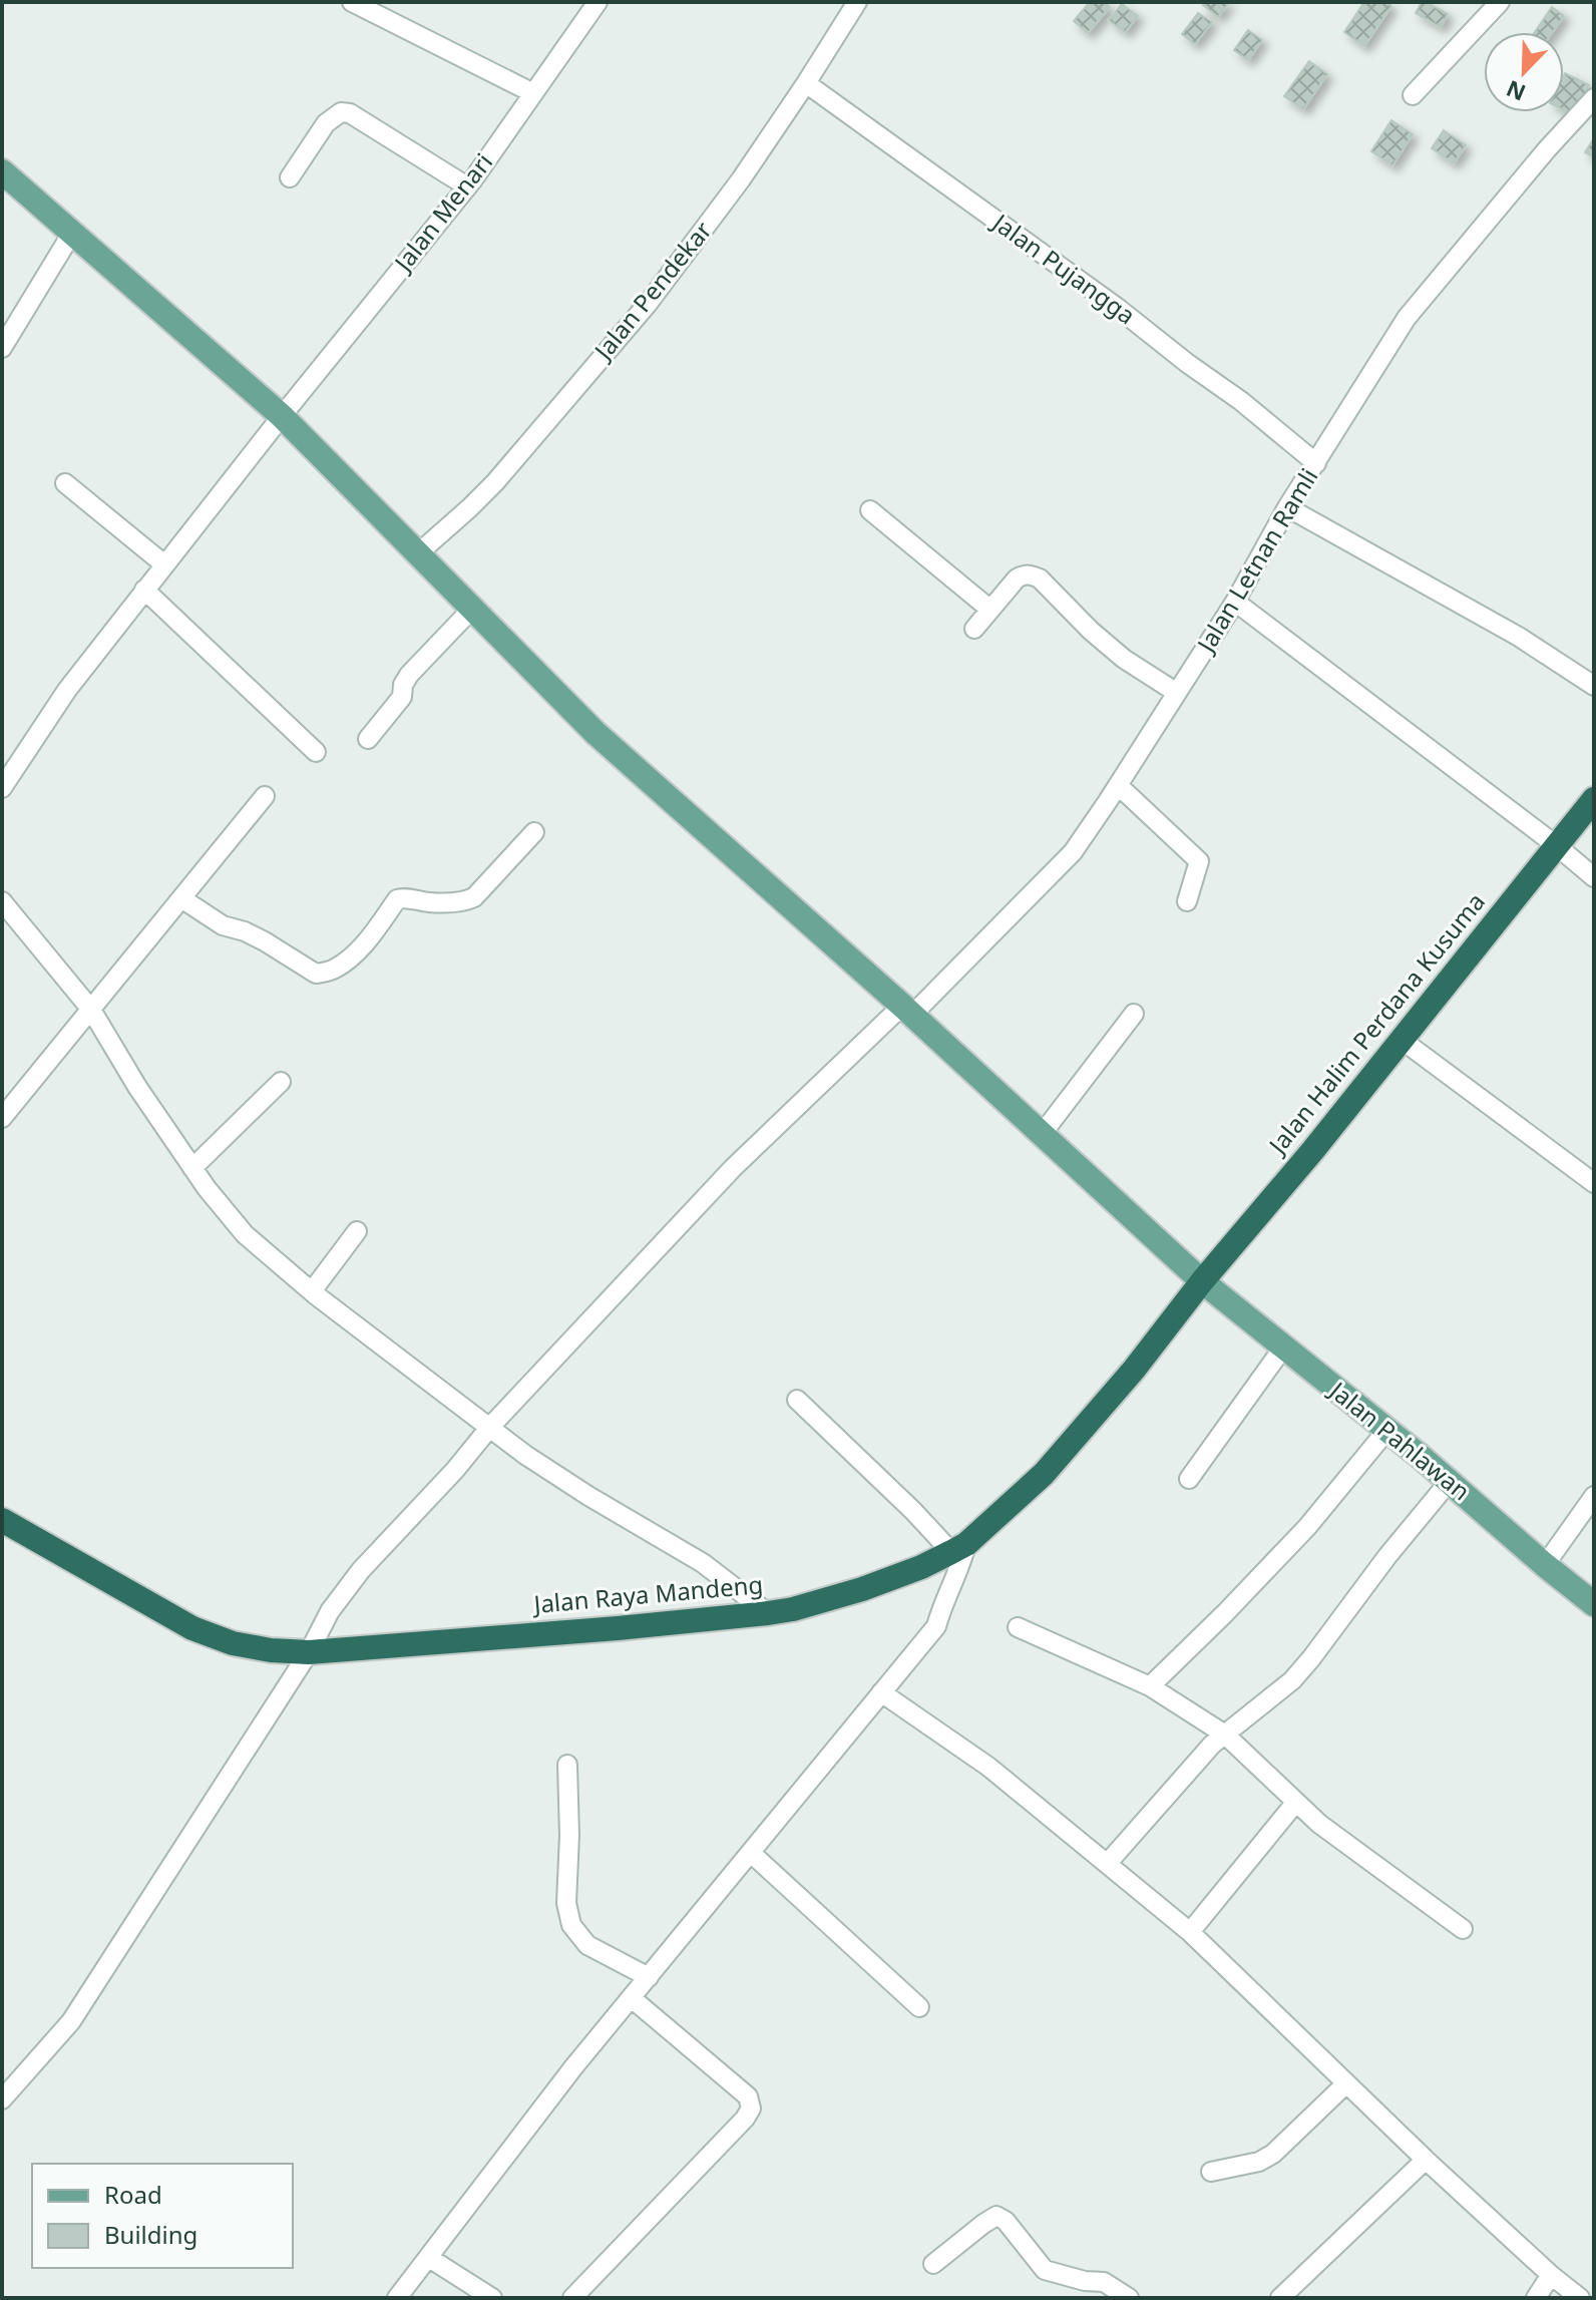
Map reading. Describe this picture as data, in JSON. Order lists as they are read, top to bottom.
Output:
{
  "streets": {
    "highway": ["Jalan Halim Perdana Kusuma", "Jalan Raya Mandeng"],
    "main road": ["Jalan Pahlawan"],
    "street": [
      "Jalan Menari",
      "Jalan Pujangga",
      "Jalan Pendekar",
      "Jalan Letnan Ramli"
    ]
  },
  "crossings": [
    ["Jalan Menari", "Jalan Pahlawan"],
    ["Jalan Pujangga", "Jalan Pendekar"],
    ["Jalan Pujangga", "Jalan Letnan Ramli"],
    ["Jalan Pendekar", "Jalan Pahlawan"],
    ["Jalan Letnan Ramli", "Jalan Pahlawan"],
    ["Jalan Letnan Ramli", "Jalan Raya Mandeng"],
    ["Jalan Halim Perdana Kusuma", "Jalan Pahlawan"],
    ["Jalan Halim Perdana Kusuma", "Jalan Raya Mandeng"],
    ["Jalan Pahlawan", "Jalan Raya Mandeng"]
  ],
  "legend": ["Road", "Building"],
  "north": "bottom left"
}
